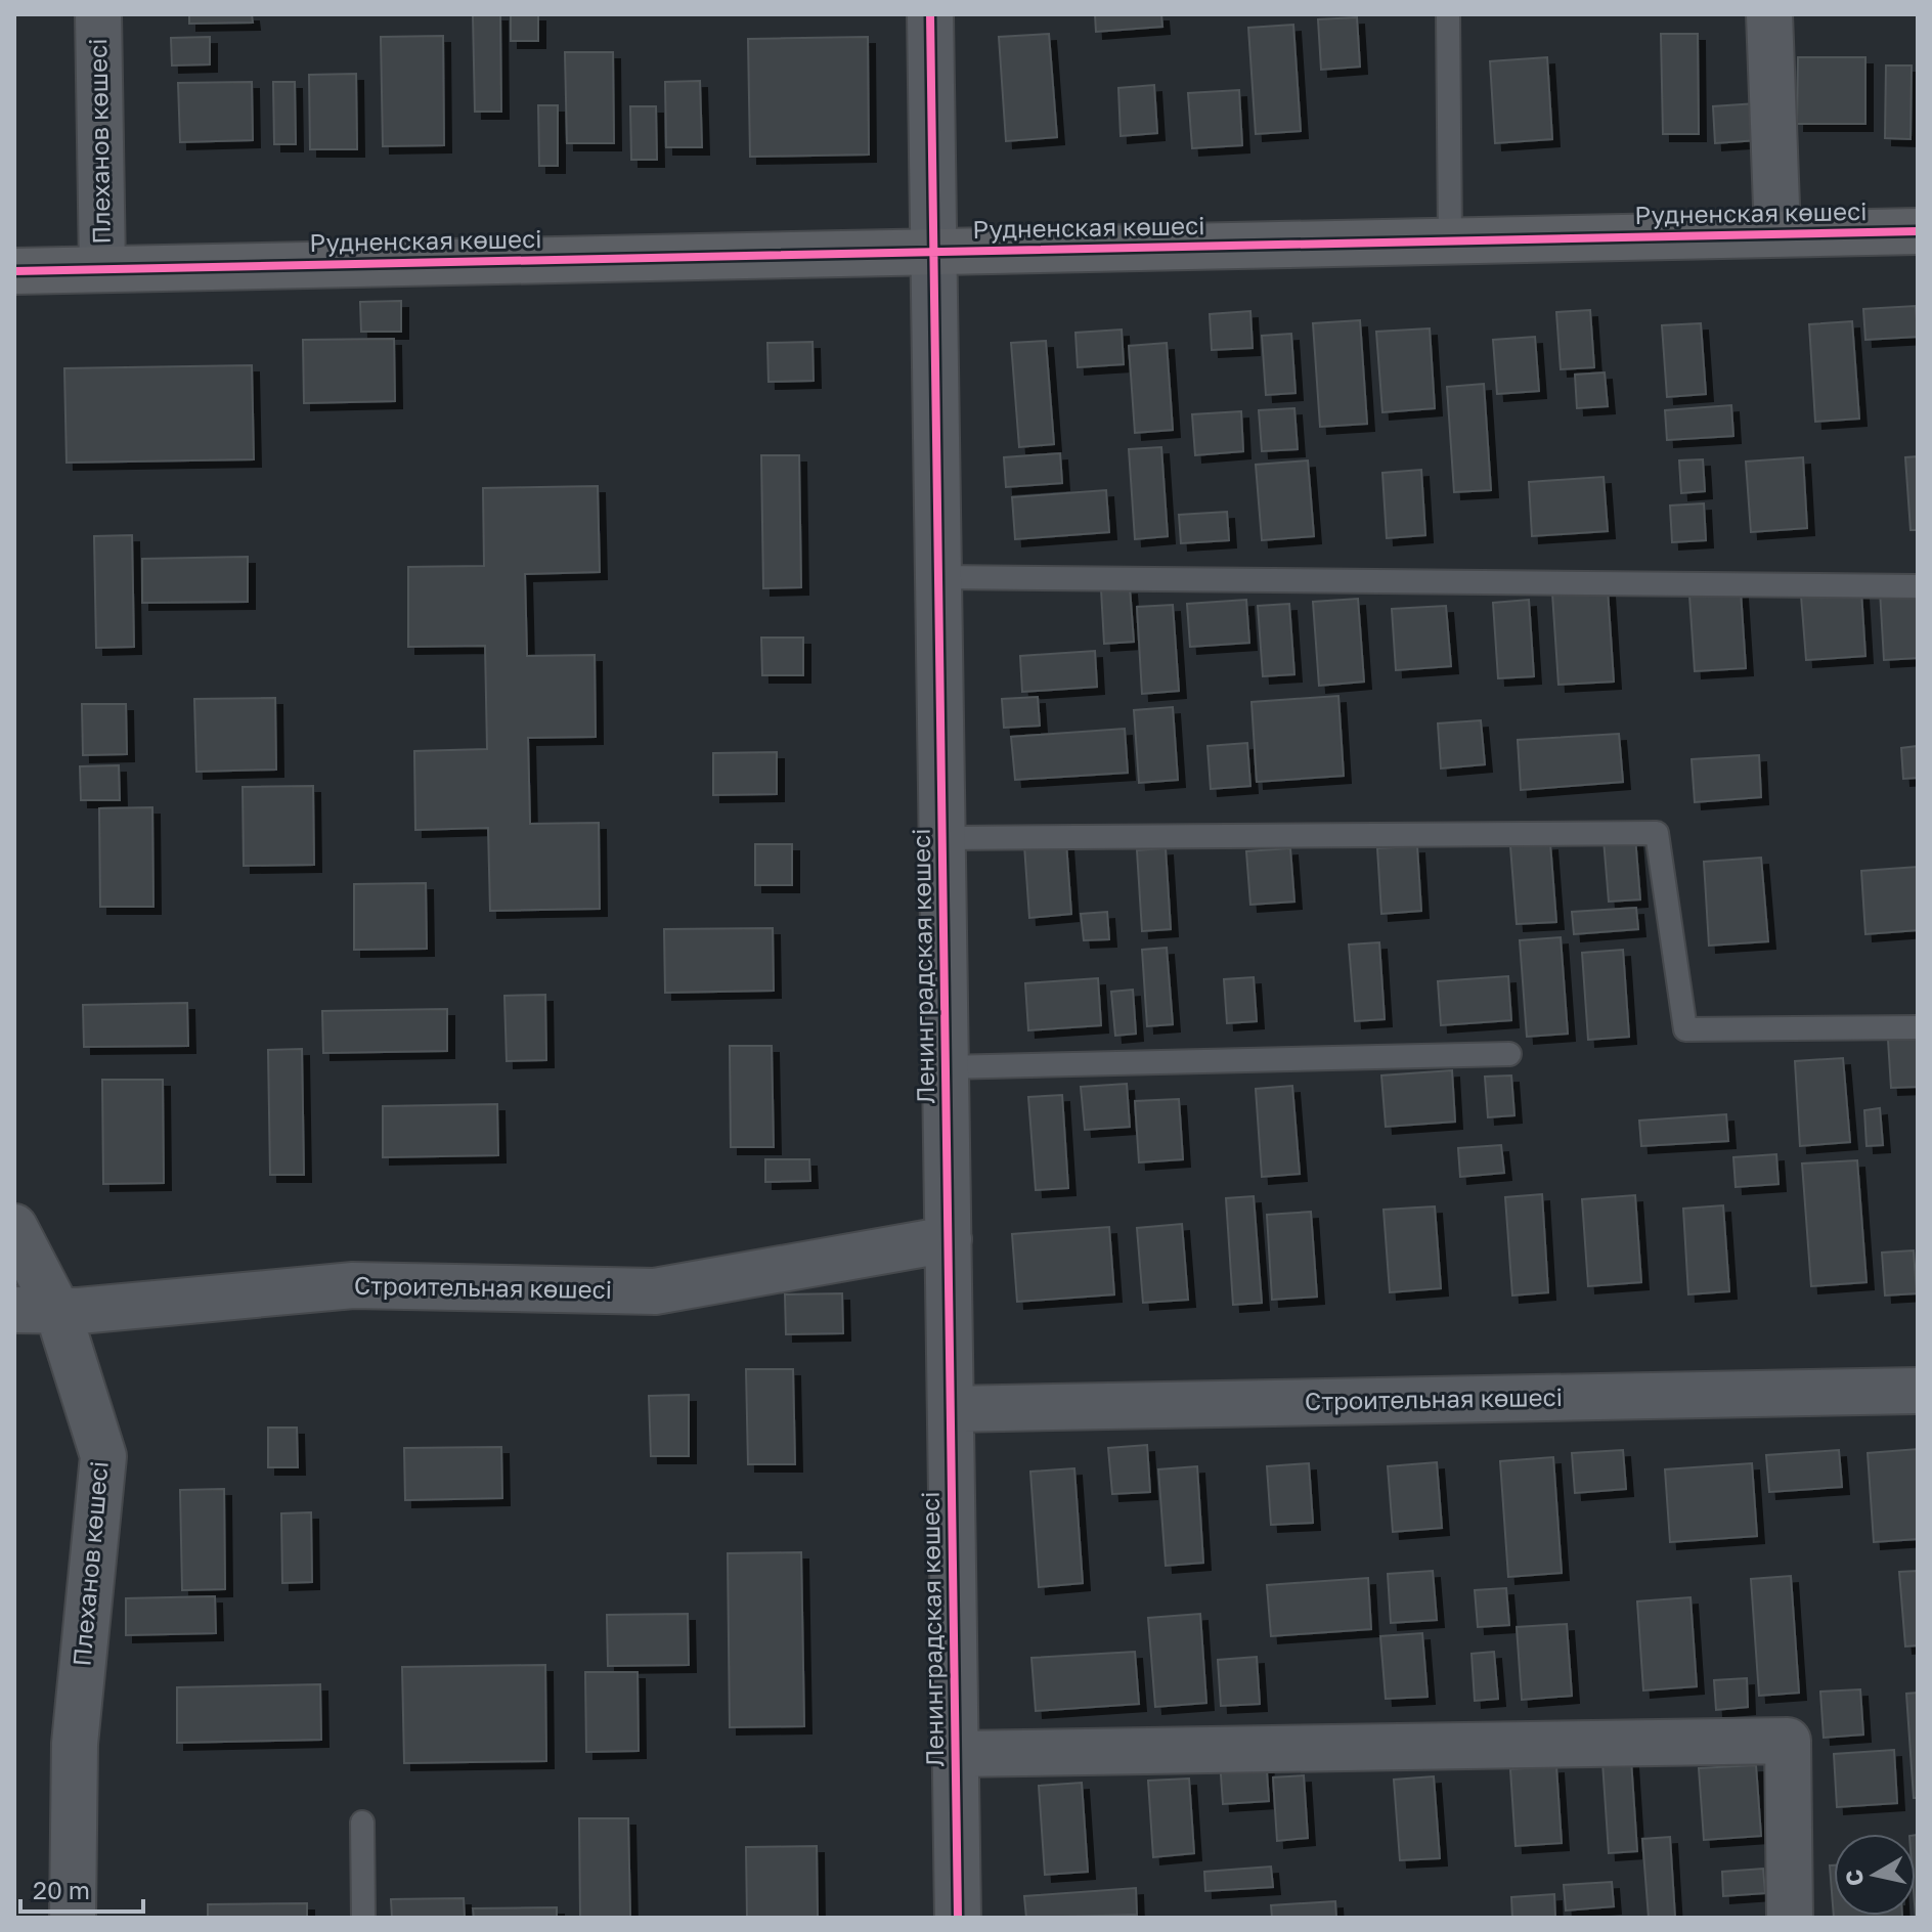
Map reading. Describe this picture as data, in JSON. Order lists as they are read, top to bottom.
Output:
{
  "streets": {
    "street": [
      "Плеханов көшесі",
      "Рудненская көшесі",
      "Ленинградская көшесі",
      "Строительная көшесі"
    ]
  },
  "crossings": [
    ["Плеханов көшесі", "Рудненская көшесі"],
    ["Плеханов көшесі", "Строительная көшесі"],
    ["Рудненская көшесі", "Ленинградская көшесі"],
    ["Ленинградская көшесі", "Строительная көшесі"]
  ],
  "scale_bar": "20 m",
  "north": "left"
}
